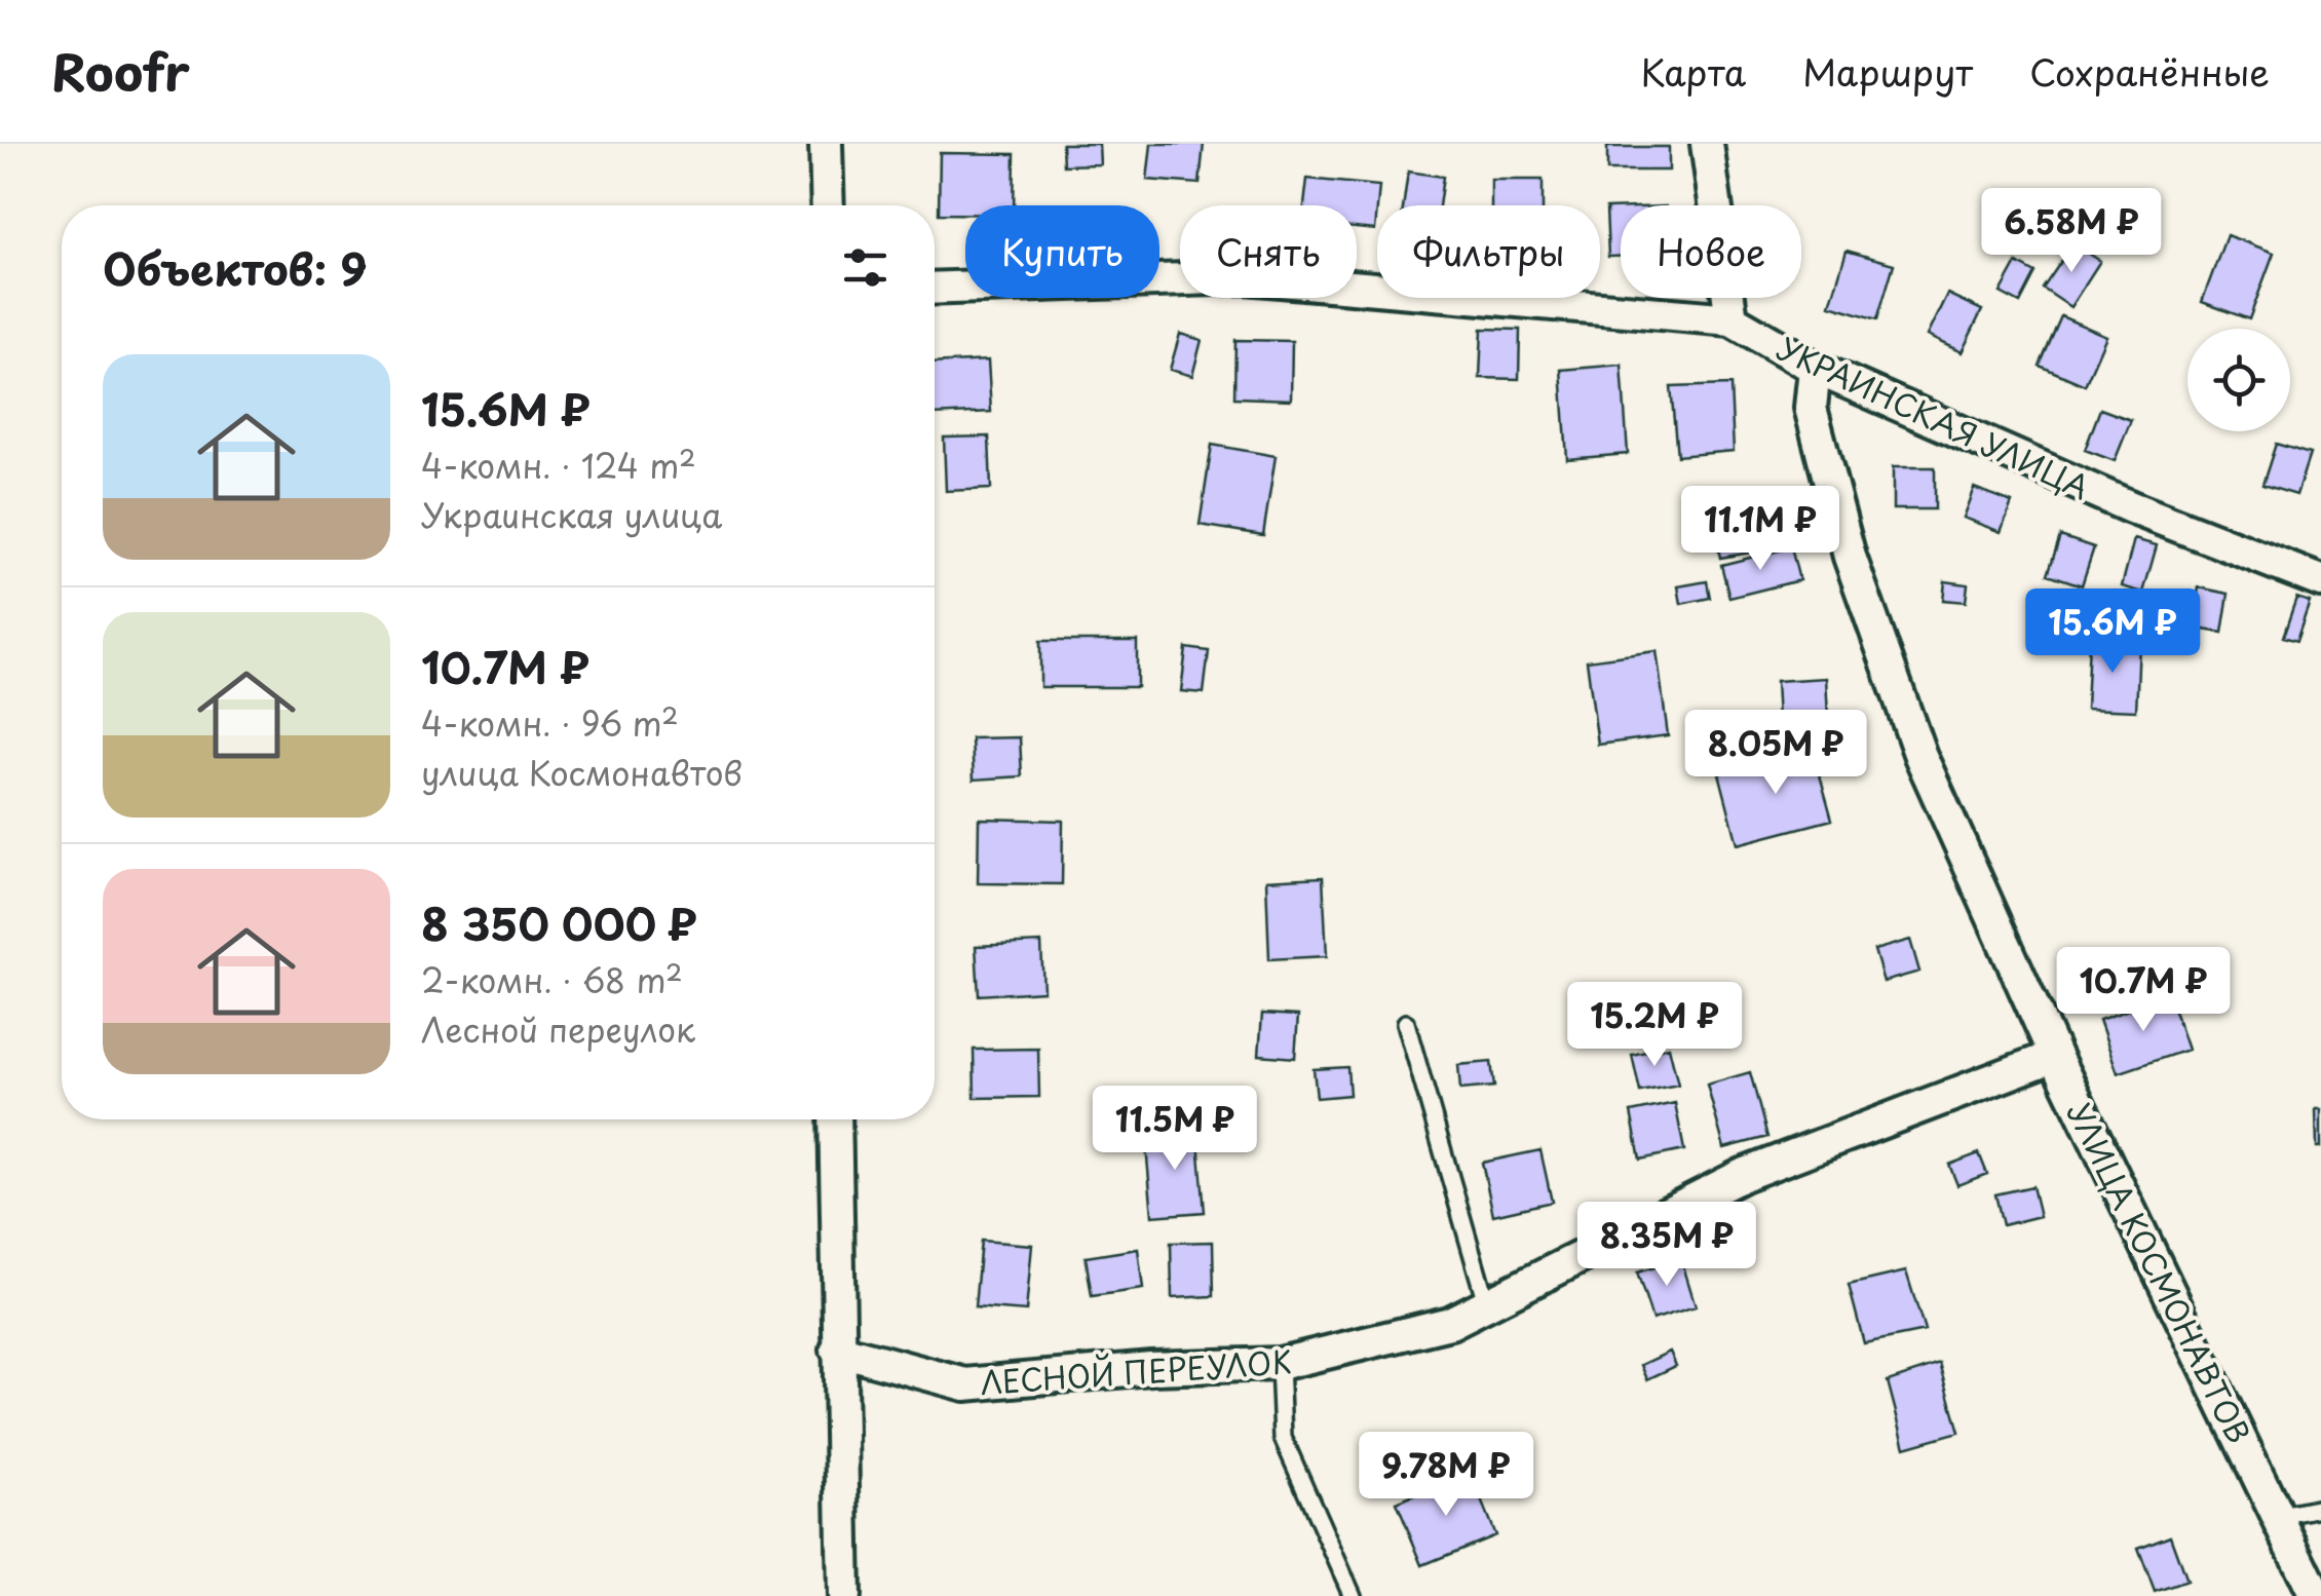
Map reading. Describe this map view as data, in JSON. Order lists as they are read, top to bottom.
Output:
{
  "streets": {
    "street": ["УКРАИНСКАЯ УЛИЦА", "УЛИЦА КОСМОНАВТОВ", "ЛЕСНОЙ ПЕРЕУЛОК"]
  },
  "crossings": [
    ["УКРАИНСКАЯ УЛИЦА", "УЛИЦА КОСМОНАВТОВ"],
    ["УЛИЦА КОСМОНАВТОВ", "ЛЕСНОЙ ПЕРЕУЛОК"]
  ],
  "page": {
    "header": "Roofr",
    "nav": ["Карта", "Маршрут", "Сохранённые"],
    "price": [
      "6.58M ₽",
      "11.1M ₽",
      "15.6M ₽",
      "8.05M ₽",
      "10.7M ₽",
      "15.2M ₽",
      "11.5M ₽",
      "8.35M ₽",
      "9.78M ₽"
    ],
    "chip": [
      "Купить",
      "Снять",
      "Фильтры",
      "Новое"
    ],
    "heading": "Объектов: 9",
    "list": [
      {
        "name": "15.6M ₽",
        "note": "4-комн. · 124 m² · Украинская улица"
      },
      {
        "name": "10.7M ₽",
        "note": "4-комн. · 96 m² · улица Космонавтов"
      },
      {
        "name": "8 350 000 ₽",
        "note": "2-комн. · 68 m² · Лесной переулок"
      }
    ]
  }
}
